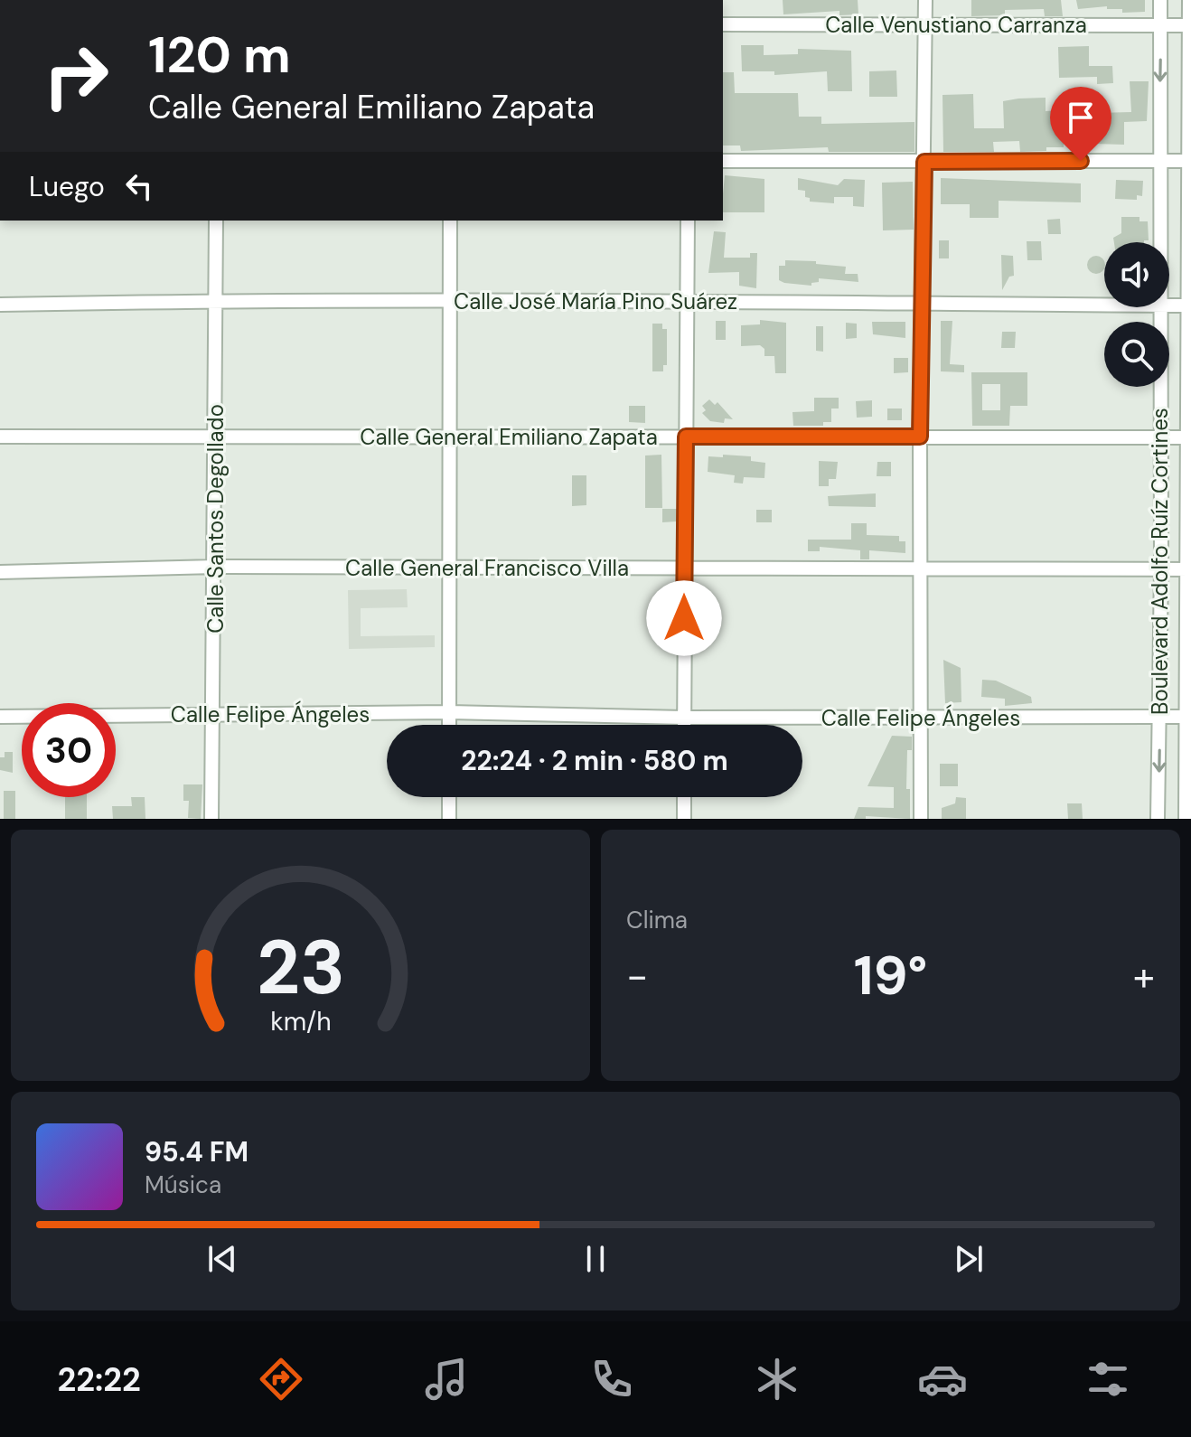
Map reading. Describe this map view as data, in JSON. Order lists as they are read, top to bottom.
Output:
{
  "streets": {
    "street": [
      "Calle Venustiano Carranza",
      "Calle José María Pino Suárez",
      "Calle General Emiliano Zapata",
      "Calle Santos Degollado",
      "Boulevard Adolfo Ruíz Cortines",
      "Calle General Francisco Villa",
      "Calle Felipe Ángeles"
    ]
  },
  "crossings": [
    ["Calle Venustiano Carranza", "Boulevard Adolfo Ruíz Cortines"],
    ["Calle José María Pino Suárez", "Calle Santos Degollado"],
    ["Calle José María Pino Suárez", "Boulevard Adolfo Ruíz Cortines"],
    ["Calle General Emiliano Zapata", "Calle Santos Degollado"],
    ["Calle General Emiliano Zapata", "Boulevard Adolfo Ruíz Cortines"],
    ["Calle Santos Degollado", "Calle General Francisco Villa"],
    ["Calle Santos Degollado", "Calle Felipe Ángeles"],
    ["Boulevard Adolfo Ruíz Cortines", "Calle General Francisco Villa"],
    ["Boulevard Adolfo Ruíz Cortines", "Calle Felipe Ángeles"]
  ],
  "page": {
    "turn": ["120 m", "Calle General Emiliano Zapata"],
    "then": "Luego",
    "limit": "30",
    "trip": "22:24 · 2 min · 580 m",
    "tile": "Clima",
    "heat": ["−", "19°", "+"],
    "song": ["95.4 FM", "Música"],
    "tabs": "22:22",
    "gauge": ["23", "km/h"]
  }
}
